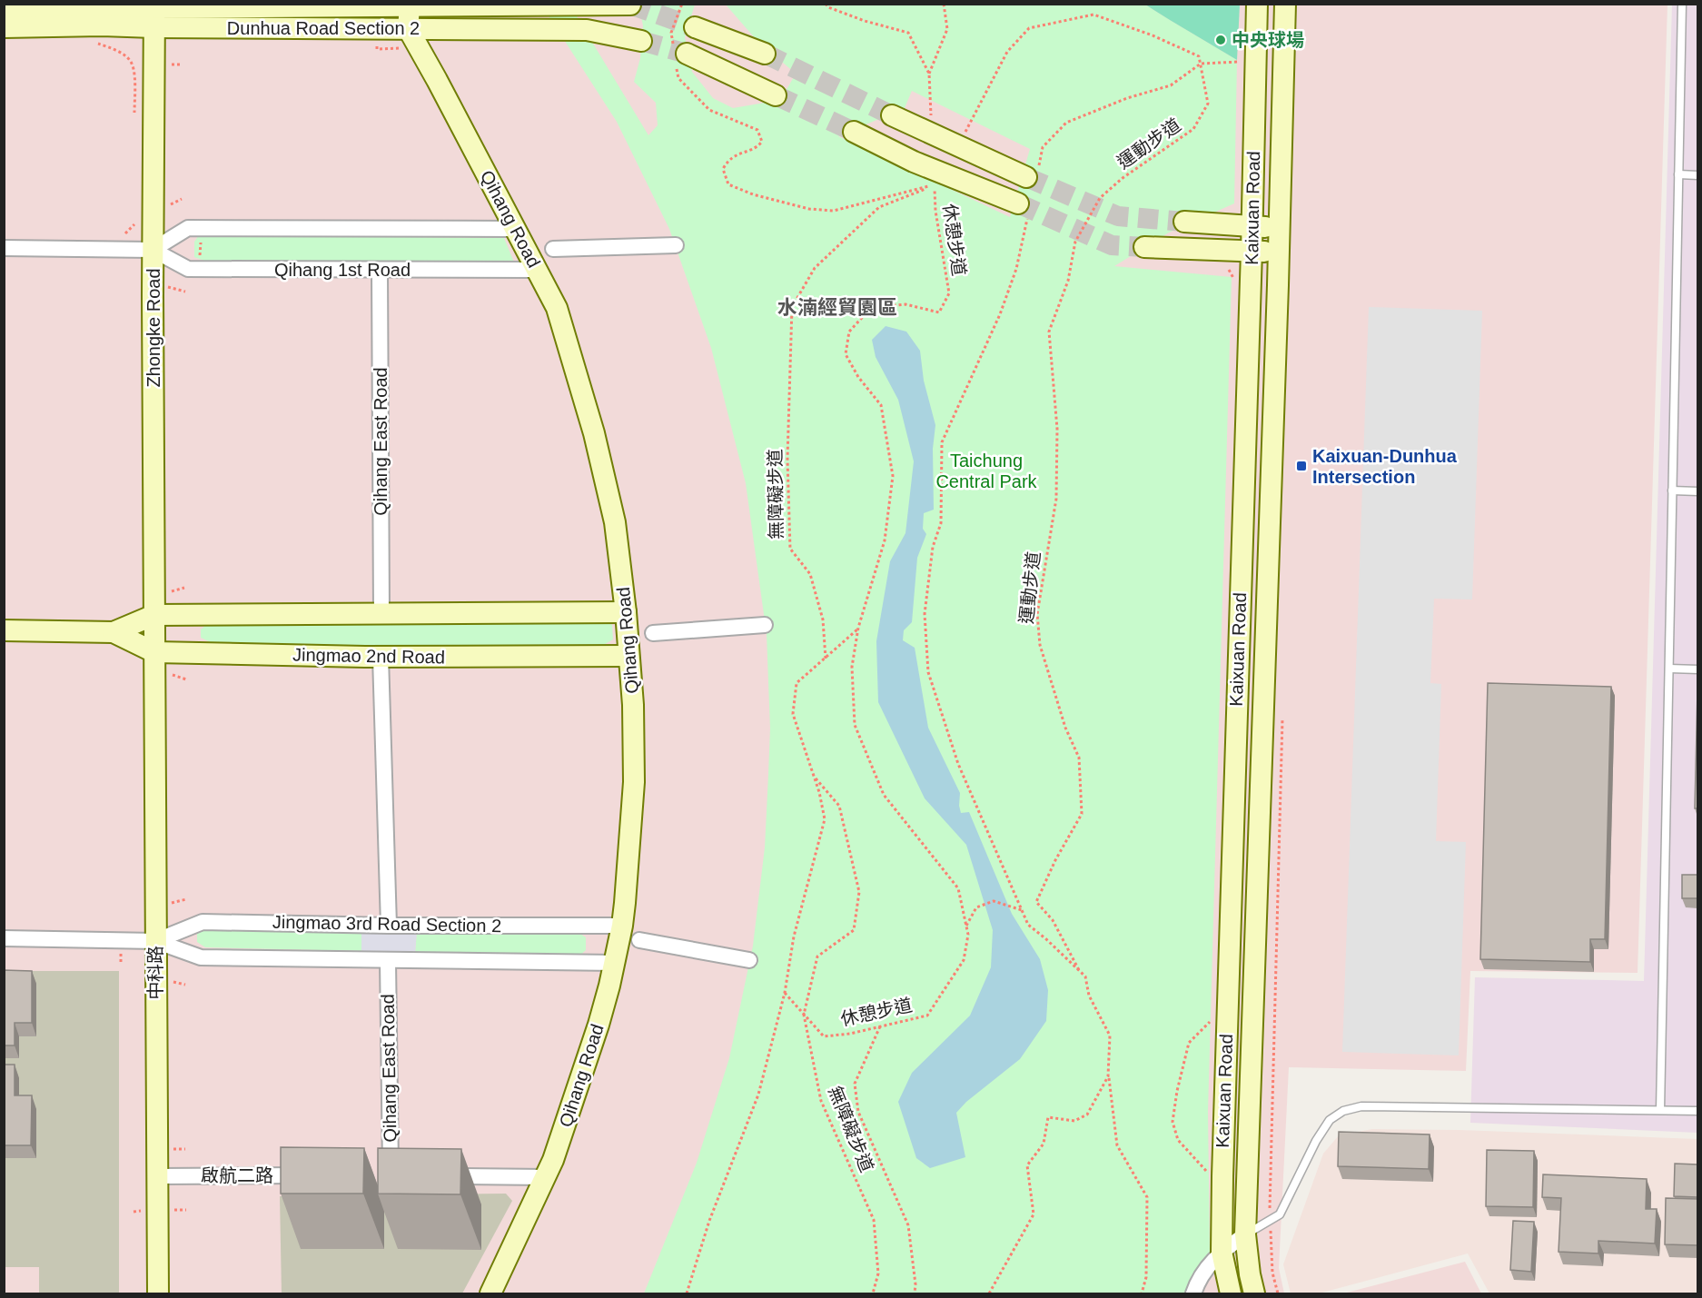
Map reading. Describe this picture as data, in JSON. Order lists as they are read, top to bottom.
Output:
{
  "streets": {
    "street": [
      "Dunhua Road Section 2",
      "Kaixuan Road",
      "Qihang Road",
      "Qihang 1st Road",
      "Zhongke Road",
      "Qihang East Road",
      "Jingmao 2nd Road",
      "Jingmao 3rd Road Section 2",
      "中科路",
      "啟航二路"
    ],
    "path": ["運動步道", "休憩步道", "無障礙步道"]
  },
  "crossings": [
    ["Dunhua Road Section 2", "Qihang Road"],
    ["Dunhua Road Section 2", "Zhongke Road"],
    ["Qihang Road", "Qihang 1st Road"],
    ["Qihang Road", "Jingmao 2nd Road"],
    ["Qihang Road", "Jingmao 3rd Road Section 2"],
    ["休憩步道", "無障礙步道"],
    ["Qihang 1st Road", "Zhongke Road"],
    ["Qihang 1st Road", "Qihang East Road"],
    ["Zhongke Road", "Jingmao 2nd Road"],
    ["Zhongke Road", "中科路"],
    ["Qihang East Road", "Jingmao 2nd Road"],
    ["Qihang East Road", "Jingmao 3rd Road Section 2"],
    ["Jingmao 2nd Road", "中科路"],
    ["Jingmao 3rd Road Section 2", "中科路"],
    ["中科路", "啟航二路"]
  ],
  "districts": ["水湳經貿園區"],
  "parks": ["Taichung Central Park"],
  "places": {
    "other": ["中央球場"],
    "transit": ["Kaixuan-Dunhua Intersection"]
  }
}
